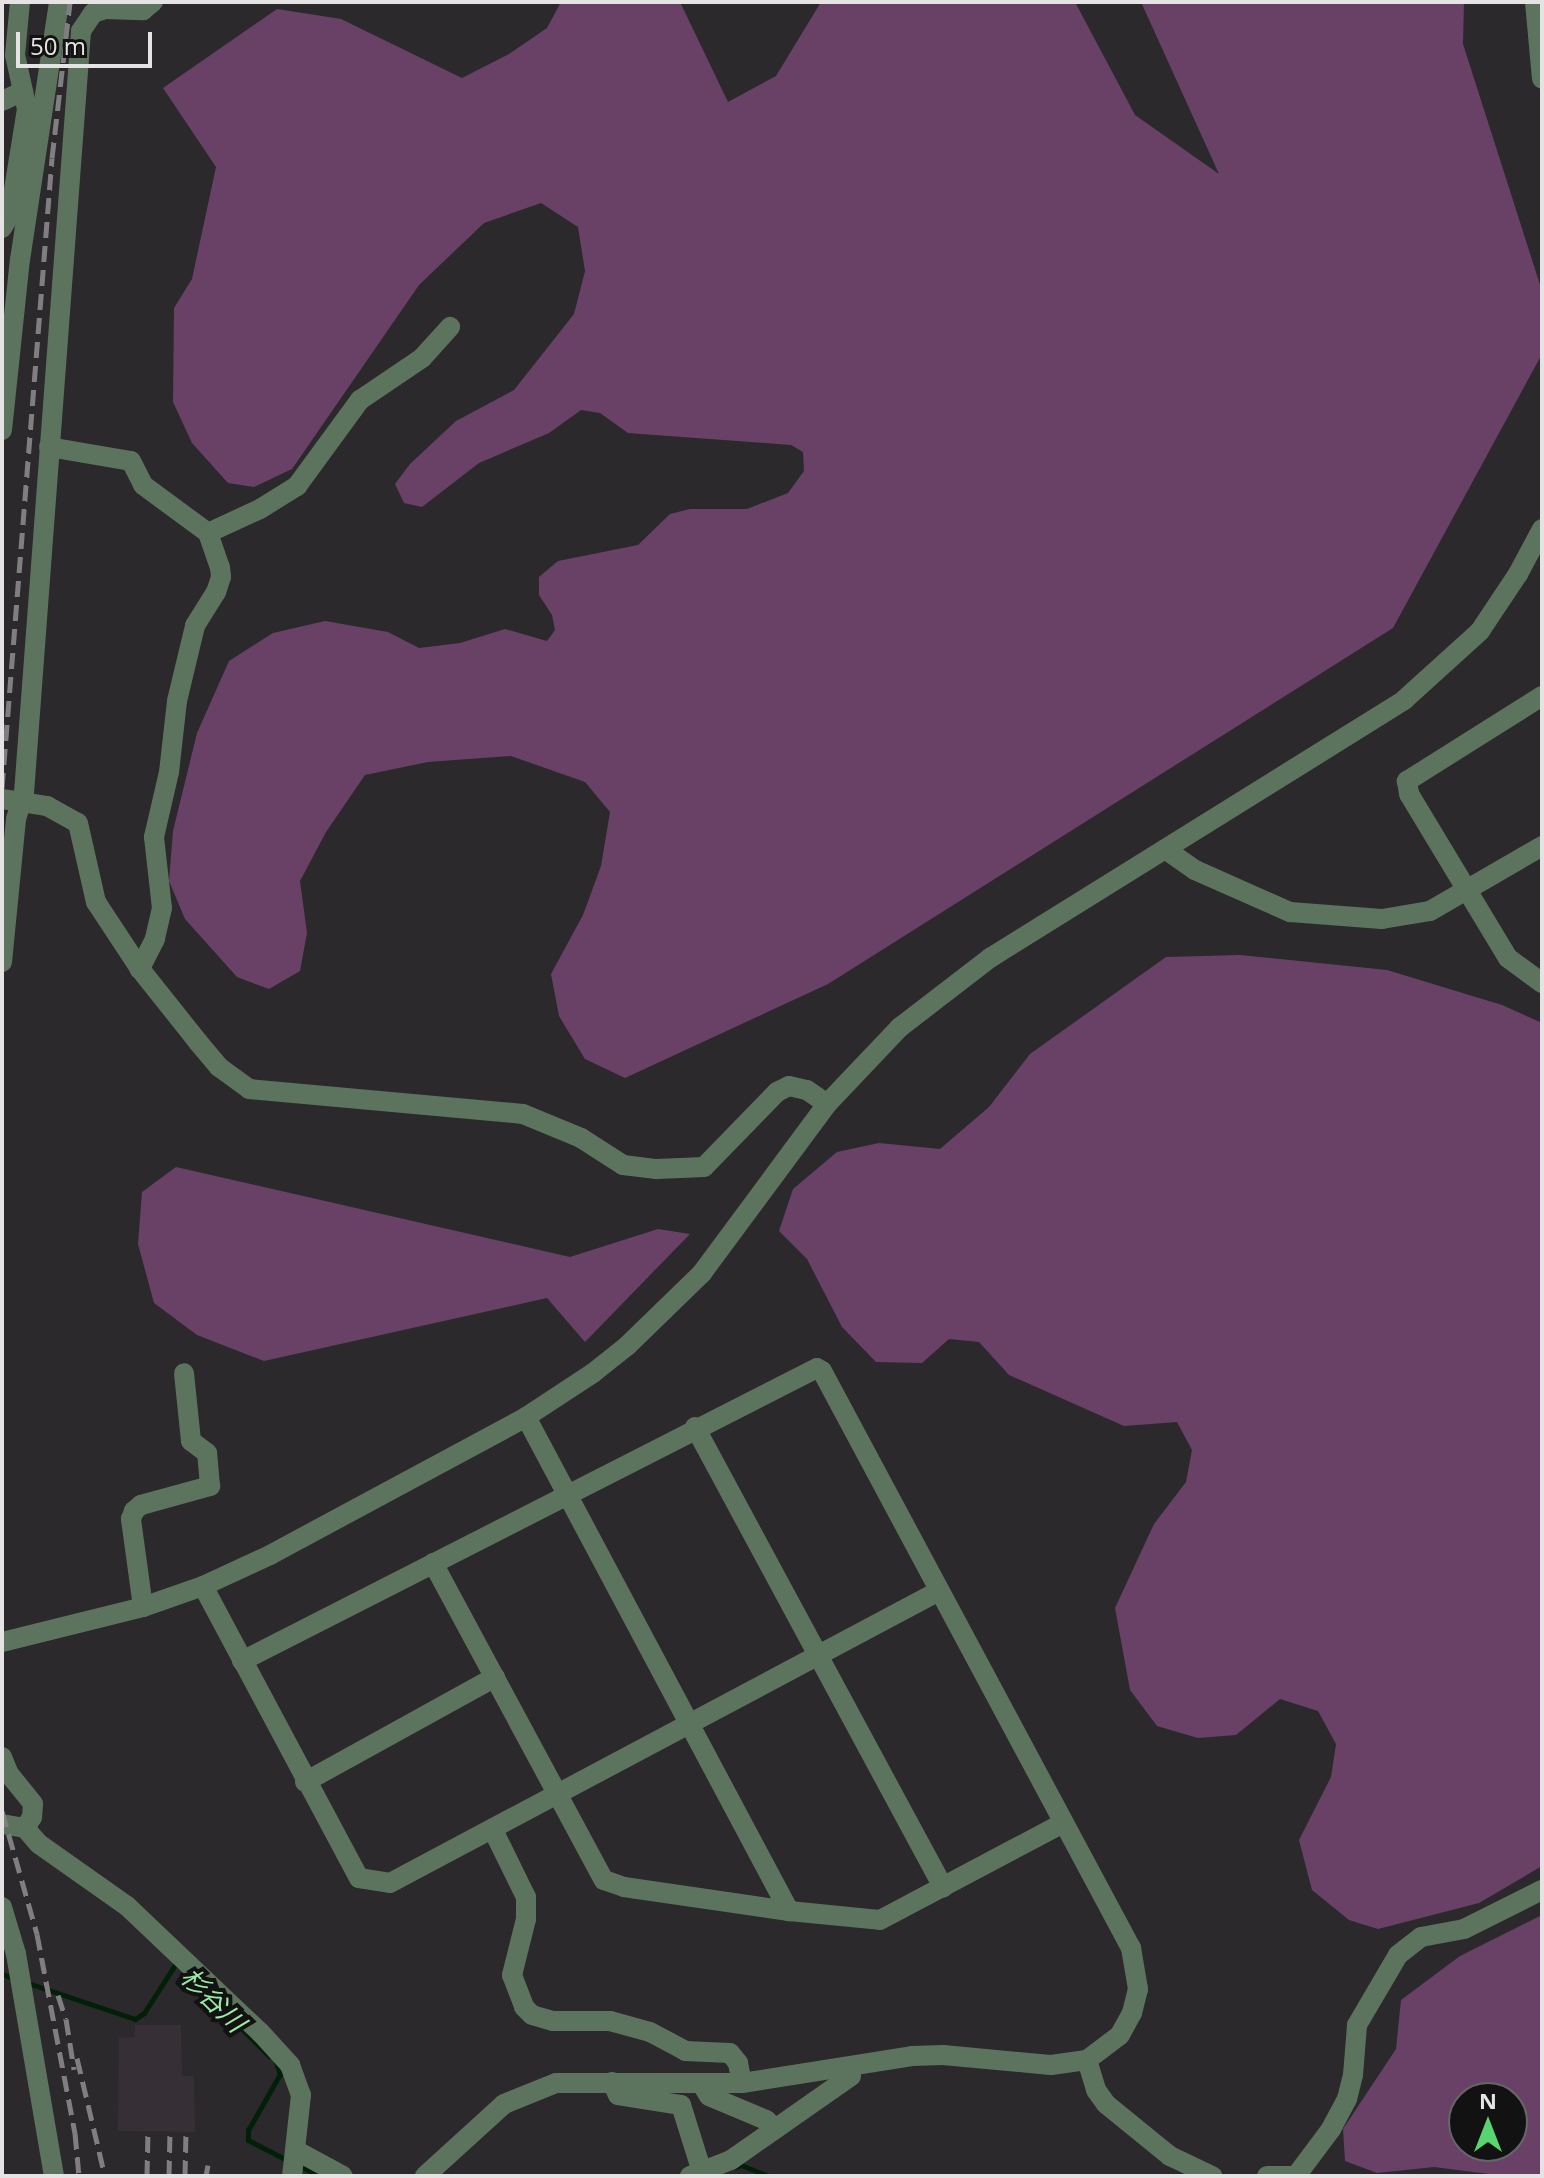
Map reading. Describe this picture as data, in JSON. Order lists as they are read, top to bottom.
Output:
{
  "water": ["杉谷川"],
  "scale_bar": "50 m",
  "north": "top"
}
